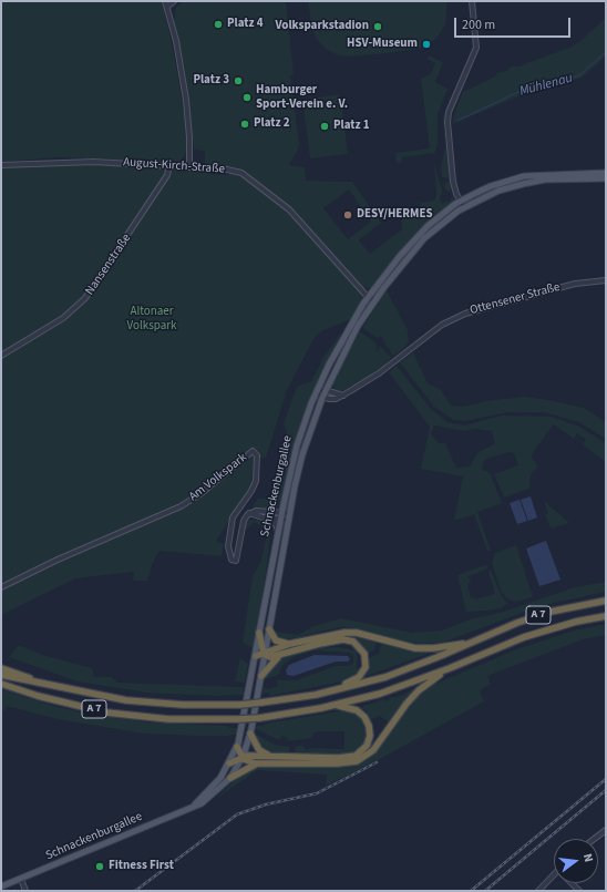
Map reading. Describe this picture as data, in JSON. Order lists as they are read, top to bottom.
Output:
{
  "streets": {
    "highway": ["A 7"],
    "main road": ["Schnackenburgallee"],
    "street": [
      "August-Kirch-Straße",
      "Nansenstraße",
      "Ottensener Straße",
      "Am Volkspark"
    ]
  },
  "crossings": [
    ["August-Kirch-Straße", "Nansenstraße"],
    ["August-Kirch-Straße", "Schnackenburgallee"],
    ["Ottensener Straße", "Schnackenburgallee"]
  ],
  "water": ["Mühlenau"],
  "parks": ["Altonaer Volkspark"],
  "places": [
    "Platz 4",
    "Volksparkstadion",
    "HSV-Museum",
    "Platz 3",
    "Hamburger Sport-Verein e. V.",
    "Platz 2",
    "Platz 1",
    "DESY/HERMES",
    "Fitness First"
  ],
  "scale_bar": "200 m",
  "north": "right"
}
